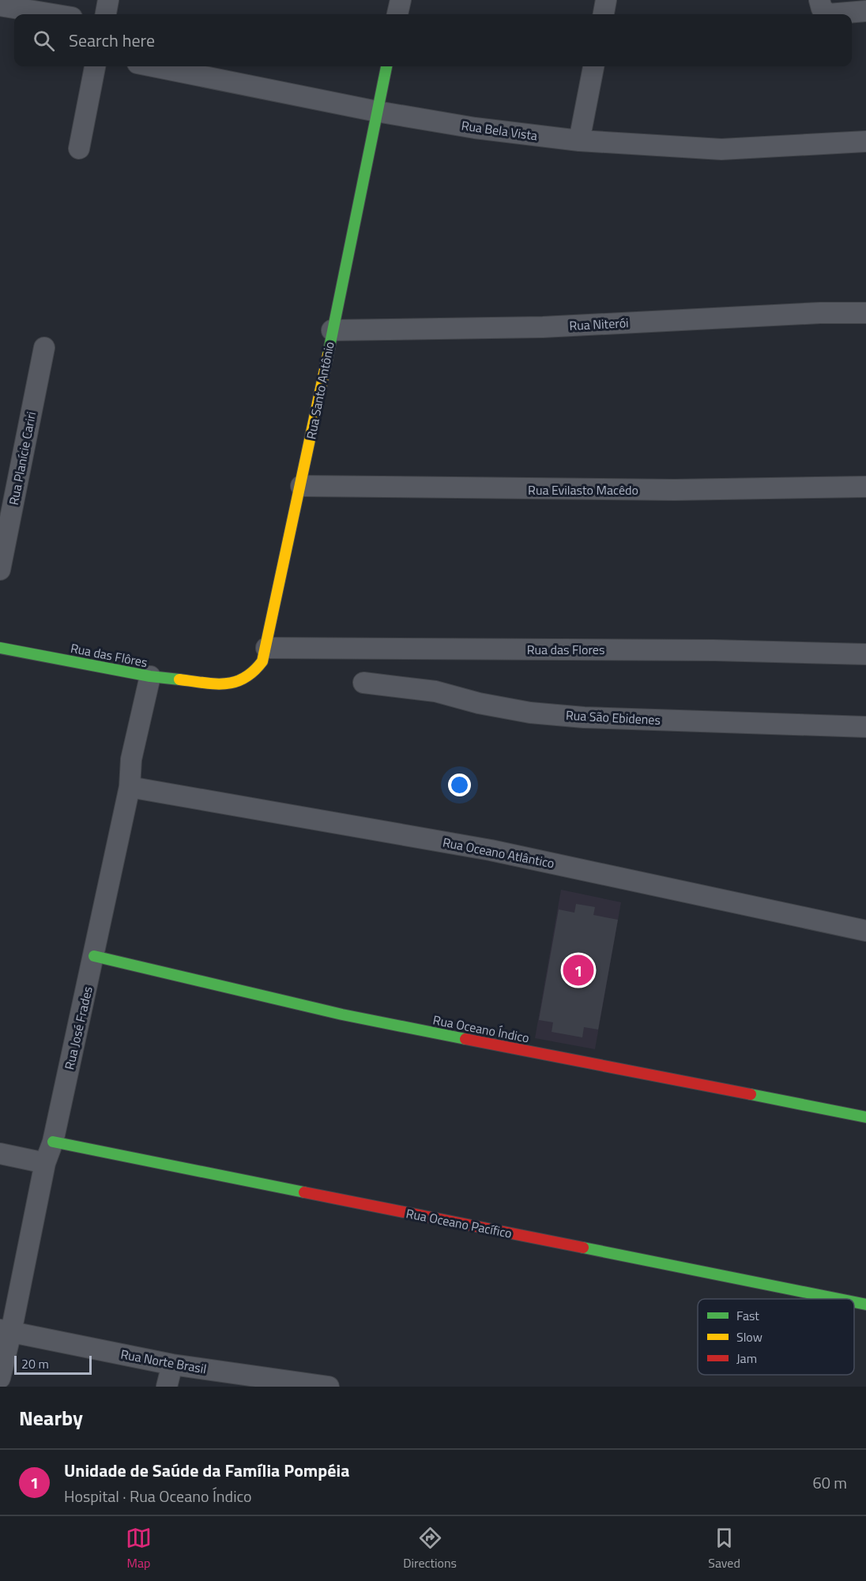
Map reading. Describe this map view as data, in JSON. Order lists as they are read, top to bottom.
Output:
{
  "streets": {
    "street": [
      "Rua Bela Vista",
      "Rua Niterói",
      "Rua Santo Antônio",
      "Rua Planície Cariri",
      "Rua Evilasto Macêdo",
      "Rua das Flores",
      "Rua das Flôres",
      "Rua São Ebidenes",
      "Rua Oceano Atlântico",
      "Rua José Frades",
      "Rua Oceano Índico",
      "Rua Oceano Pacífico",
      "Rua Norte Brasil"
    ]
  },
  "crossings": [
    ["Rua Bela Vista", "Rua Santo Antônio"],
    ["Rua Niterói", "Rua Santo Antônio"],
    ["Rua Santo Antônio", "Rua Evilasto Macêdo"],
    ["Rua Santo Antônio", "Rua das Flores"],
    ["Rua Santo Antônio", "Rua das Flôres"],
    ["Rua das Flôres", "Rua José Frades"],
    ["Rua Oceano Atlântico", "Rua José Frades"],
    ["Rua José Frades", "Rua Oceano Índico"],
    ["Rua José Frades", "Rua Oceano Pacífico"],
    ["Rua José Frades", "Rua Norte Brasil"]
  ],
  "legend": ["Fast", "Slow", "Jam"],
  "scale_bar": "20 m",
  "page": {
    "search": "Search here",
    "pins": "1",
    "scale": "20 m",
    "heading": "Nearby",
    "list": [
      {
        "mark": "1",
        "name": "Unidade de Saúde da Família Pompéia",
        "note": "Hospital · Rua Oceano Índico",
        "value": "60 m"
      }
    ],
    "nav": ["Map", "Directions", "Saved"]
  }
}
